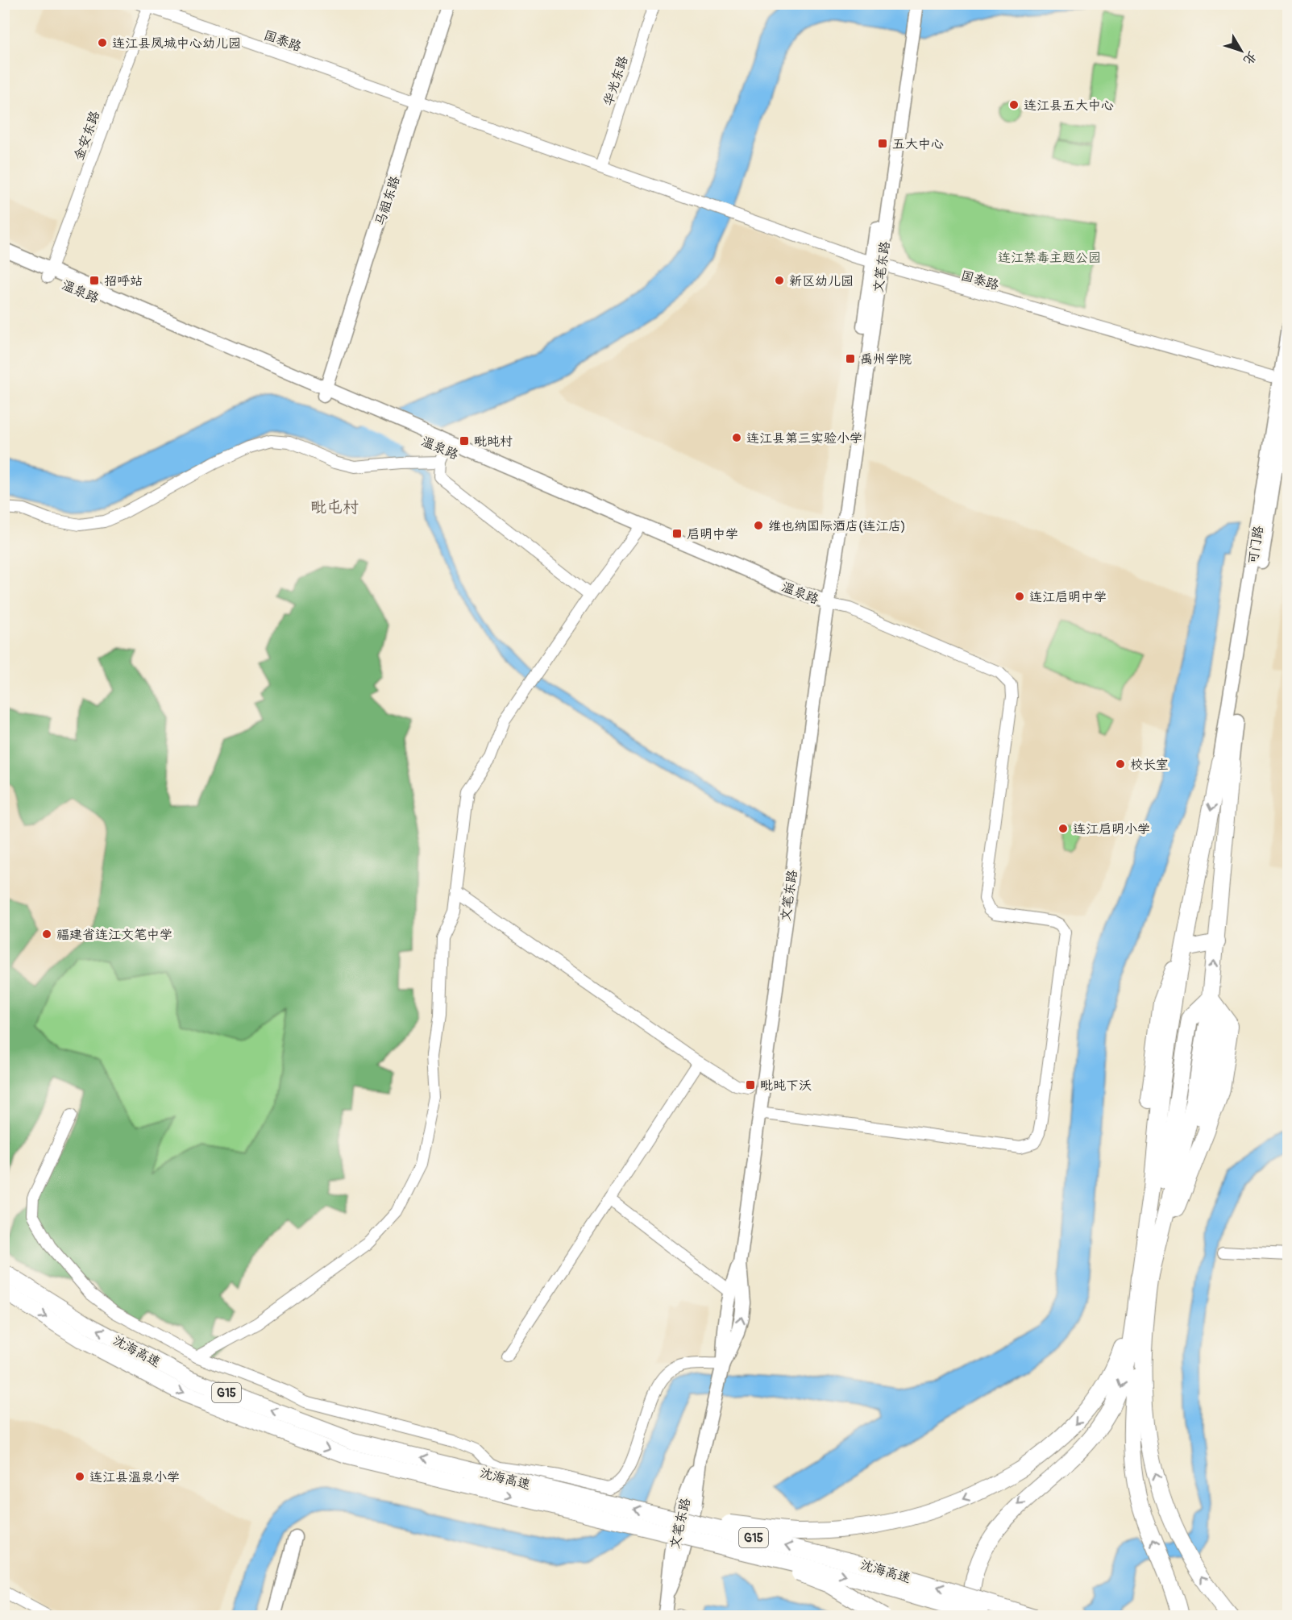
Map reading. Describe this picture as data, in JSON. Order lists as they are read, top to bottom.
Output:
{
  "streets": {
    "highway": ["沈海高速", "G15"],
    "main road": [
      "马祖东路",
      "文笔东路",
      "温泉路",
      "可门路"
    ],
    "street": ["国泰路", "华光东路", "金安东路"]
  },
  "crossings": [
    ["国泰路", "华光东路"],
    ["国泰路", "金安东路"],
    ["国泰路", "马祖东路"],
    ["国泰路", "文笔东路"],
    ["金安东路", "温泉路"],
    ["马祖东路", "温泉路"],
    ["文笔东路", "温泉路"]
  ],
  "districts": ["毗屯村"],
  "parks": ["连江禁毒主题公园"],
  "places": {
    "other": [
      "连江县凤城中心幼儿园",
      "连江县五大中心",
      "新区幼儿园",
      "连江县第三实验小学",
      "维也纳国际酒店(连江店)",
      "连江启明中学",
      "校长室",
      "连江启明小学",
      "福建省连江文笔中学",
      "连江县温泉小学"
    ],
    "transit": [
      "五大中心",
      "招呼站",
      "禹州学院",
      "毗旽村",
      "启明中学",
      "毗旽下沃"
    ]
  },
  "north": "bottom right"
}
